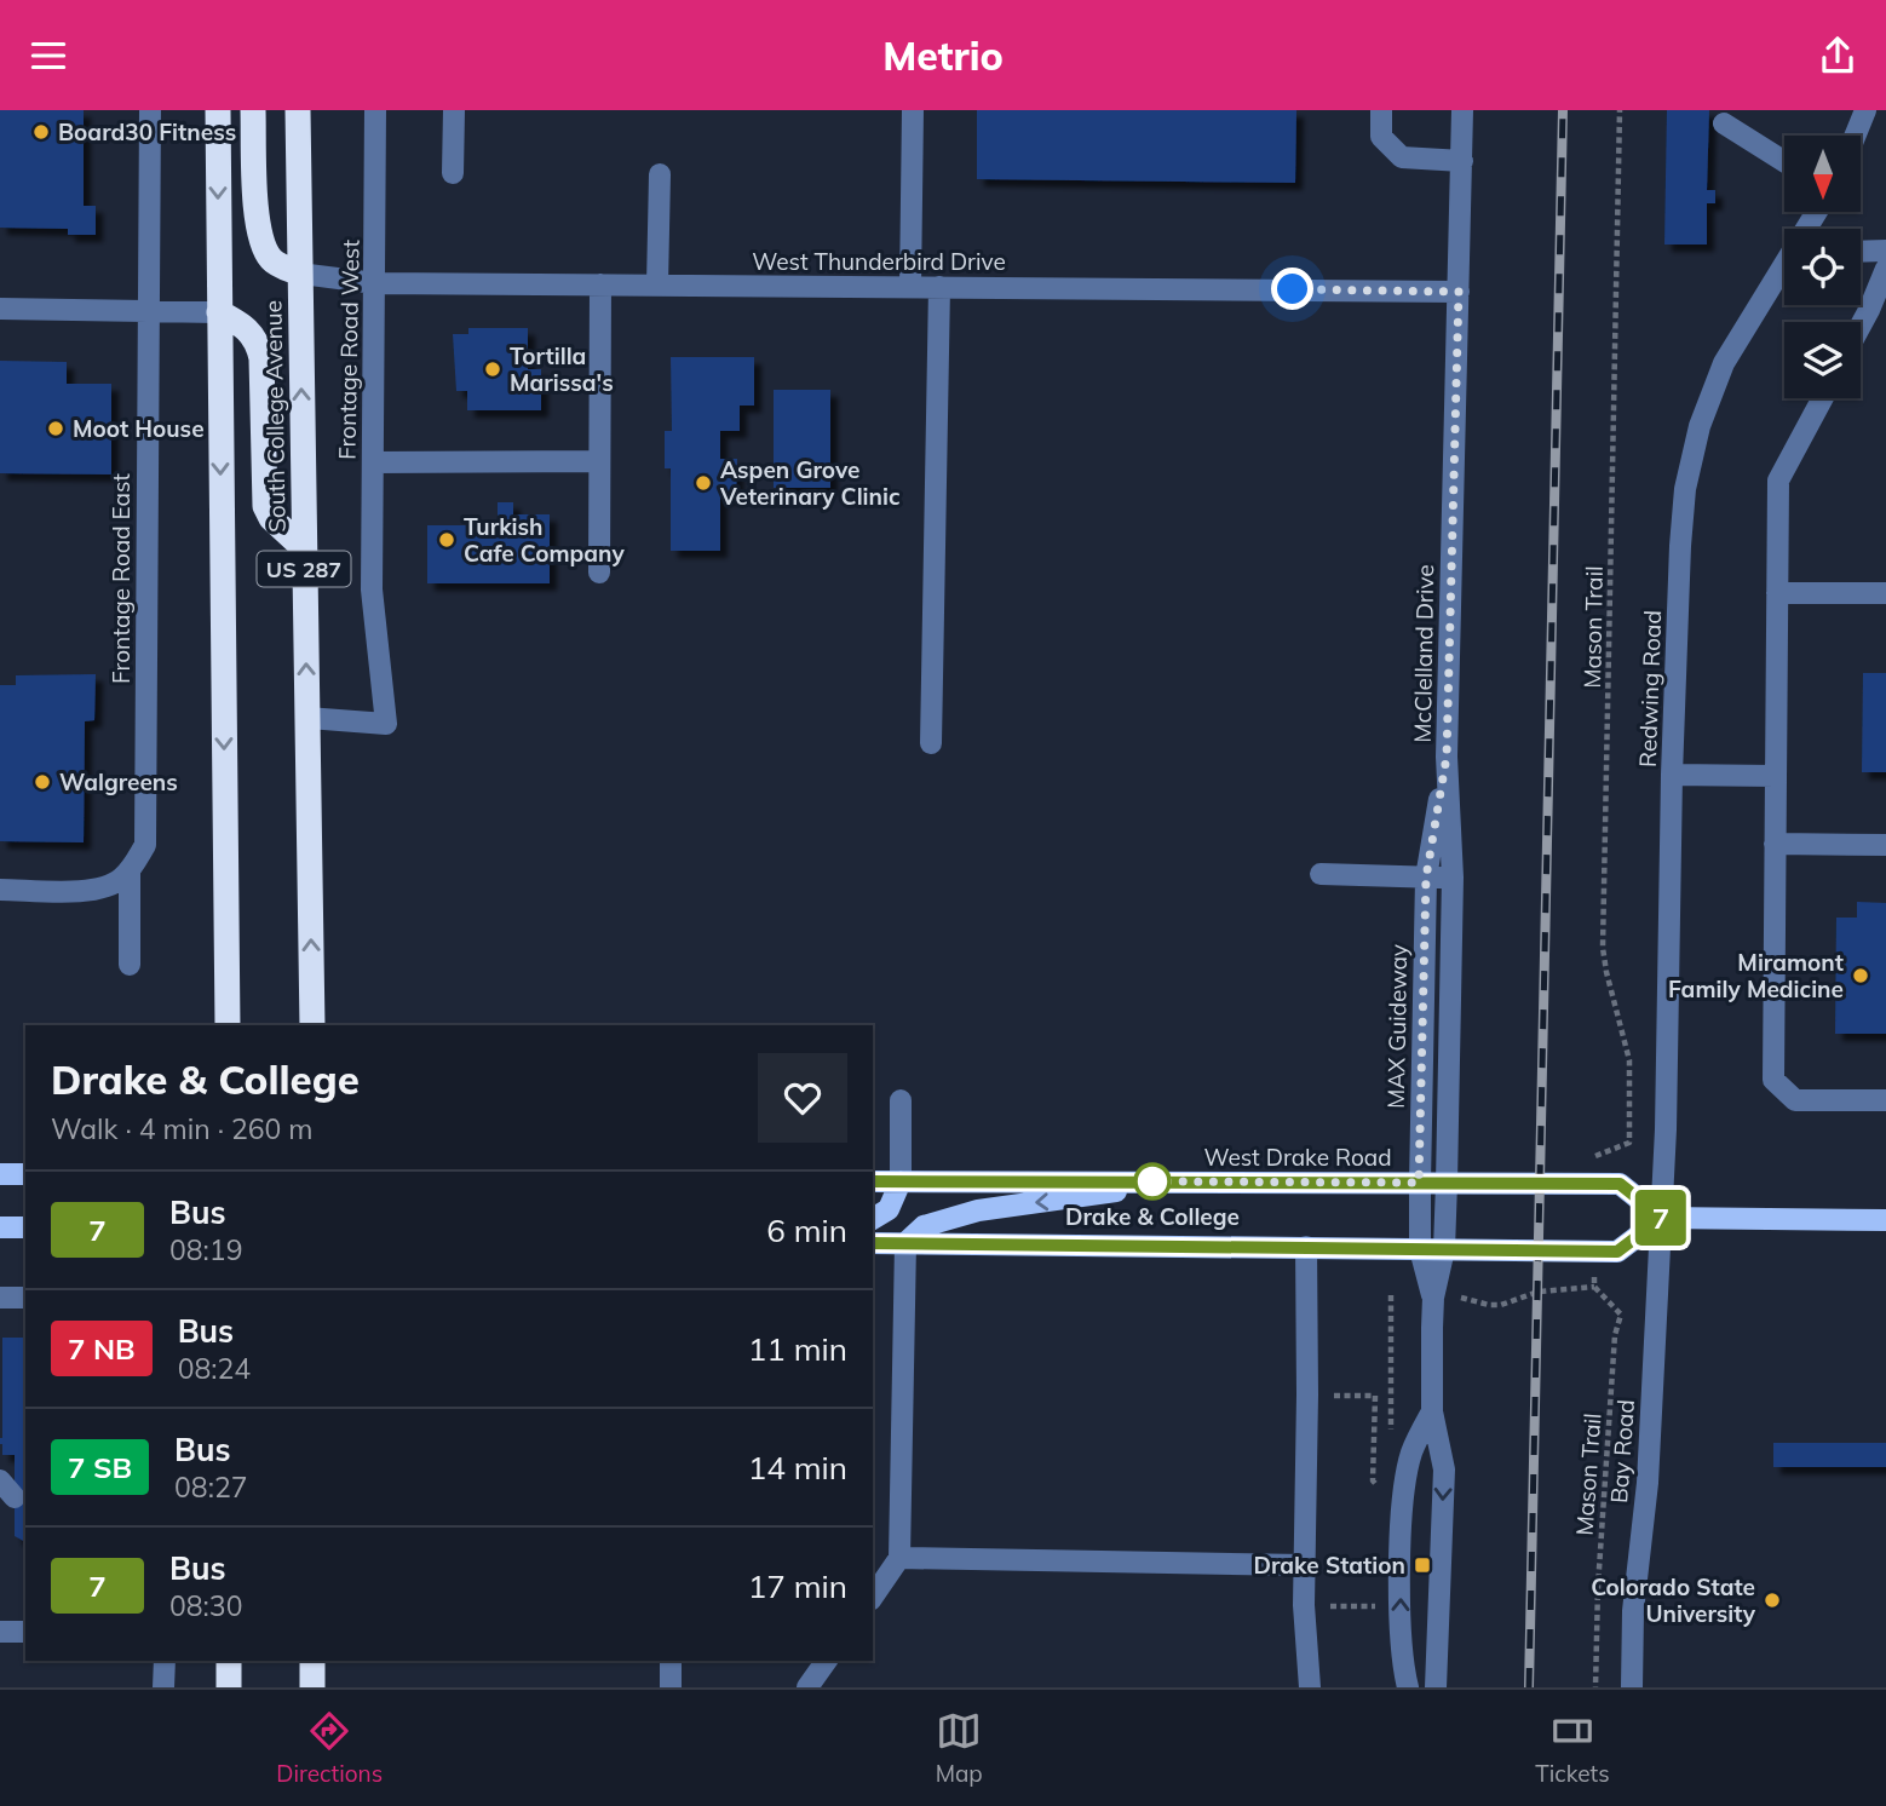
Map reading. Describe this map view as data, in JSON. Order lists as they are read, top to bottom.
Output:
{
  "streets": {
    "highway": ["South College Avenue", "US 287"],
    "main road": ["West Drake Road"],
    "street": [
      "West Thunderbird Drive",
      "Frontage Road West",
      "Frontage Road East",
      "McClelland Drive",
      "Redwing Road",
      "MAX Guideway",
      "Bay Road"
    ],
    "path": ["Mason Trail"]
  },
  "crossings": [
    ["West Thunderbird Drive", "Frontage Road West"],
    ["West Thunderbird Drive", "South College Avenue"],
    ["West Thunderbird Drive", "McClelland Drive"],
    ["Frontage Road West", "South College Avenue"],
    ["McClelland Drive", "MAX Guideway"],
    ["McClelland Drive", "West Drake Road"],
    ["Redwing Road", "West Drake Road"],
    ["Redwing Road", "Bay Road"],
    ["MAX Guideway", "West Drake Road"],
    ["West Drake Road", "Bay Road"]
  ],
  "places": {
    "other": [
      "Board30 Fitness",
      "Tortilla Marissa's",
      "Moot House",
      "Aspen Grove Veterinary Clinic",
      "Turkish Cafe Company",
      "Walgreens",
      "Miramont Family Medicine",
      "Drake & College",
      "Colorado State University"
    ],
    "transit": ["Drake Station"]
  },
  "lines": ["bus line 7"],
  "north": "bottom",
  "page": {
    "header": "Metrio",
    "on_map": "7",
    "heading": ["Drake & College", "Walk · 4 min · 260 m"],
    "list": [
      {
        "mark": "7",
        "name": "Bus",
        "note": "08:19",
        "value": "6 min"
      },
      {
        "mark": "7 NB",
        "name": "Bus",
        "note": "08:24",
        "value": "11 min"
      },
      {
        "mark": "7 SB",
        "name": "Bus",
        "note": "08:27",
        "value": "14 min"
      },
      {
        "mark": "7",
        "name": "Bus",
        "note": "08:30",
        "value": "17 min"
      }
    ],
    "tabs": ["Directions", "Map", "Tickets"]
  }
}
